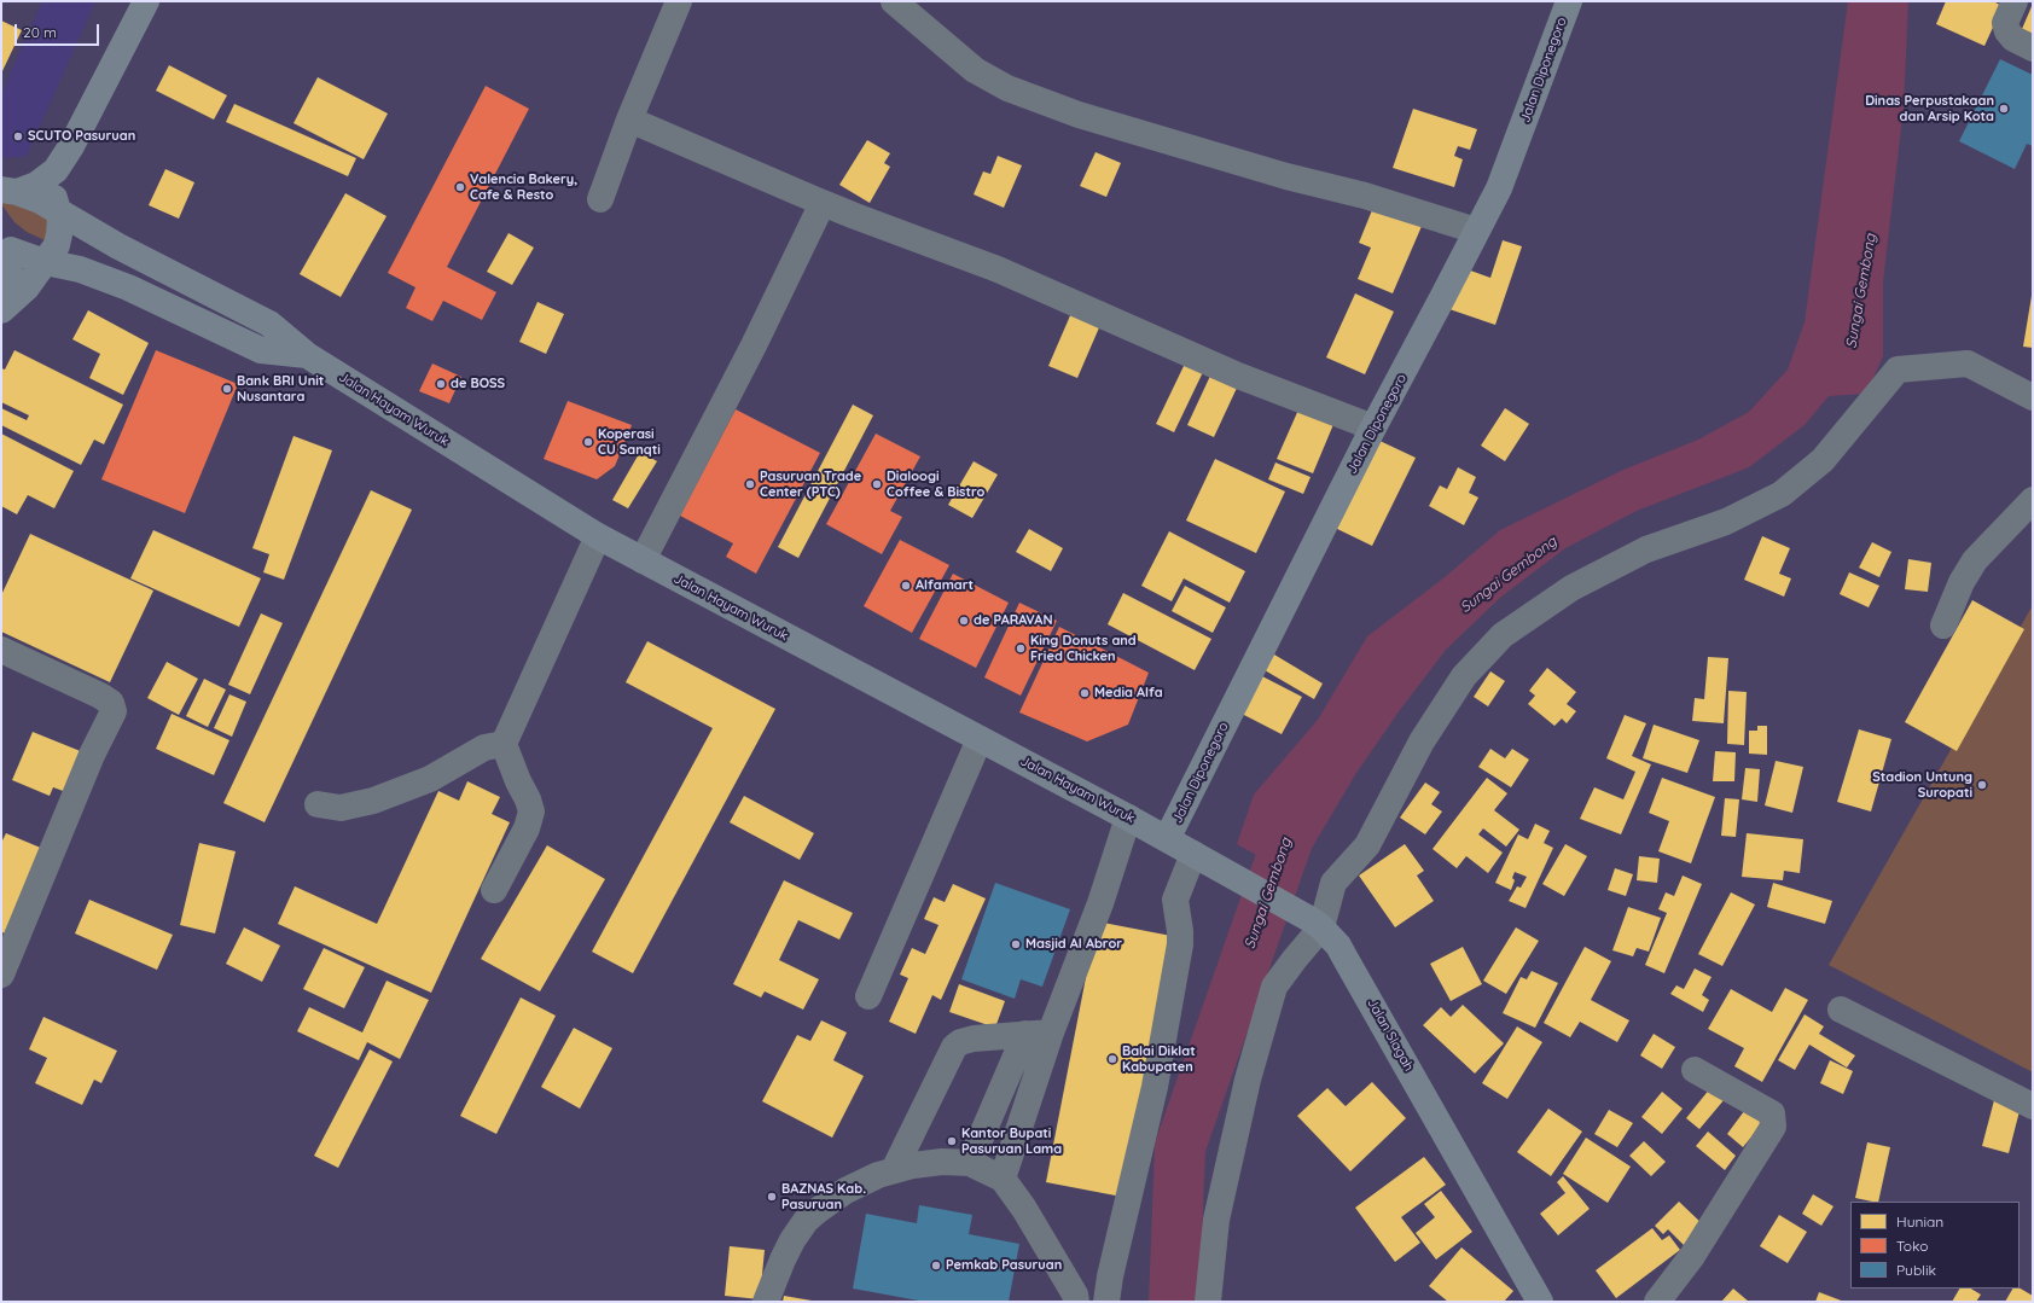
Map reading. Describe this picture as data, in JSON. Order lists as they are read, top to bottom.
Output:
{
  "streets": {
    "main road": ["Jalan Diponegoro", "Jalan Hayam Wuruk", "Jalan Slagah"]
  },
  "crossings": [
    ["Jalan Diponegoro", "Jalan Hayam Wuruk"],
    ["Jalan Diponegoro", "Jalan Slagah"],
    ["Jalan Hayam Wuruk", "Jalan Slagah"]
  ],
  "water": ["Sungai Gembong"],
  "places": [
    "Dinas Perpustakaan dan Arsip Kota",
    "SCUTO Pasuruan",
    "Valencia Bakery, Cafe & Resto",
    "de BOSS",
    "Bank BRI Unit Nusantara",
    "Koperasi CU Sanqti",
    "Pasuruan Trade Center (PTC)",
    "Dialoogi Coffee & Bistro",
    "Alfamart",
    "de PARAVAN",
    "King Donuts and Fried Chicken",
    "Media Alfa",
    "Stadion Untung Suropati",
    "Masjid Al Abror",
    "Balai Diklat Kabupaten",
    "Kantor Bupati Pasuruan Lama",
    "BAZNAS Kab. Pasuruan",
    "Pemkab Pasuruan"
  ],
  "legend": ["Hunian", "Toko", "Publik"],
  "scale_bar": "20 m"
}
